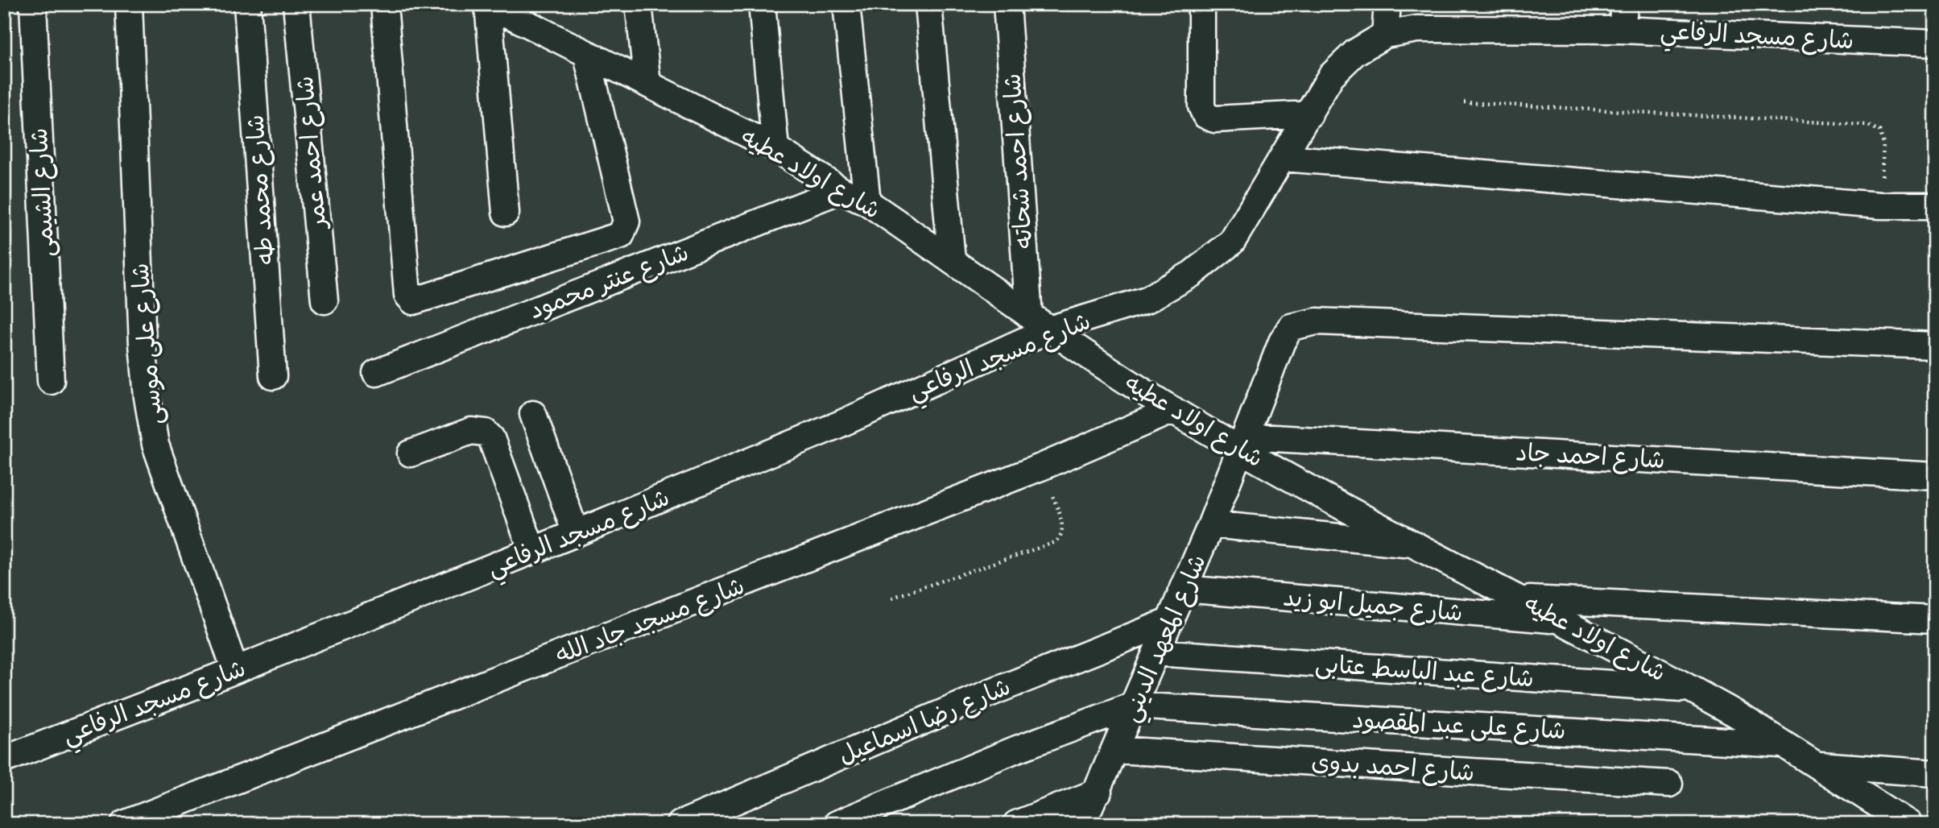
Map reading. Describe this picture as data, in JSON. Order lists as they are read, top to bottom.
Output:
{
  "streets": {
    "street": [
      "شارع مسجد الرفاعي",
      "شارع احمد عمر",
      "شارع احمد شحاته",
      "شارع اولاد عطيه",
      "شارع محمد طه",
      "شارع الشيمى",
      "شارع عنتر محمود",
      "شارع على موسى",
      "شارع احمد جاد",
      "شارع جميل ابو زيد",
      "شارع مسجد جاد الله",
      "شارع المعهد الديني",
      "شارع عبد الباسط عتابى",
      "شارع رضا اسماعيل",
      "شارع على عبد المقصود",
      "شارع احمد بدوى"
    ]
  },
  "crossings": [
    ["شارع مسجد الرفاعي", "شارع احمد شحاته"],
    ["شارع مسجد الرفاعي", "شارع اولاد عطيه"],
    ["شارع مسجد الرفاعي", "شارع على موسى"],
    ["شارع احمد شحاته", "شارع اولاد عطيه"],
    ["شارع اولاد عطيه", "شارع عنتر محمود"],
    ["شارع اولاد عطيه", "شارع احمد جاد"],
    ["شارع اولاد عطيه", "شارع جميل ابو زيد"],
    ["شارع اولاد عطيه", "شارع مسجد جاد الله"],
    ["شارع اولاد عطيه", "شارع المعهد الديني"],
    ["شارع اولاد عطيه", "شارع عبد الباسط عتابى"],
    ["شارع اولاد عطيه", "شارع على عبد المقصود"],
    ["شارع احمد جاد", "شارع المعهد الديني"],
    ["شارع جميل ابو زيد", "شارع المعهد الديني"],
    ["شارع المعهد الديني", "شارع عبد الباسط عتابى"],
    ["شارع المعهد الديني", "شارع رضا اسماعيل"],
    ["شارع المعهد الديني", "شارع على عبد المقصود"],
    ["شارع المعهد الديني", "شارع احمد بدوى"]
  ]
}
